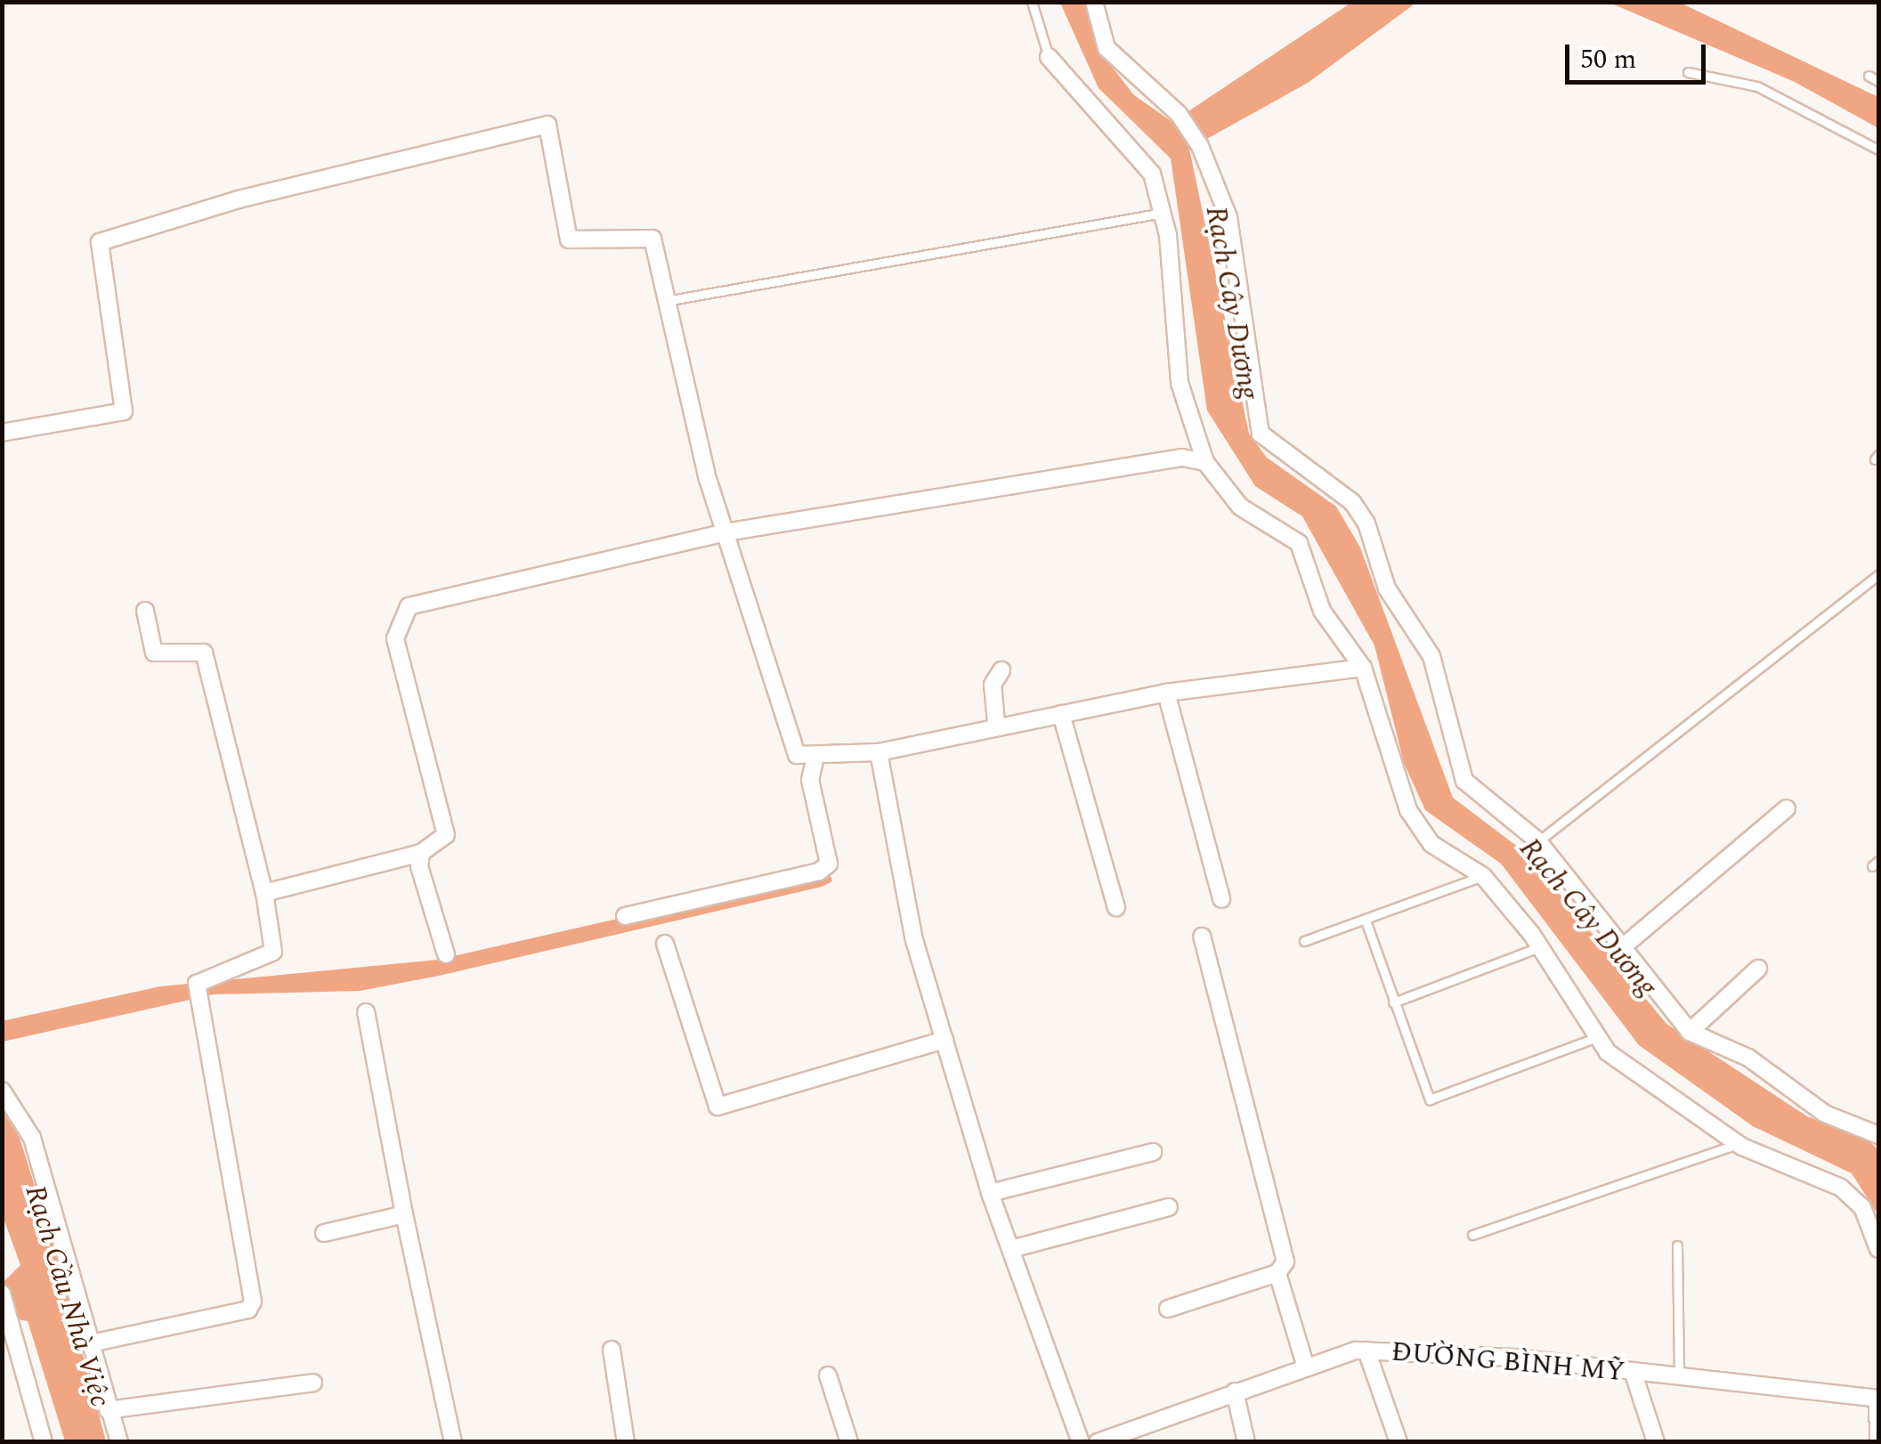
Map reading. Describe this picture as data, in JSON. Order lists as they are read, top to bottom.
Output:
{
  "streets": {
    "street": ["ĐƯỜNG BÌNH MỸ"]
  },
  "water": ["Rạch Cây Dương", "Rạch Cầu Nhà Việc"],
  "scale_bar": "50 m"
}
